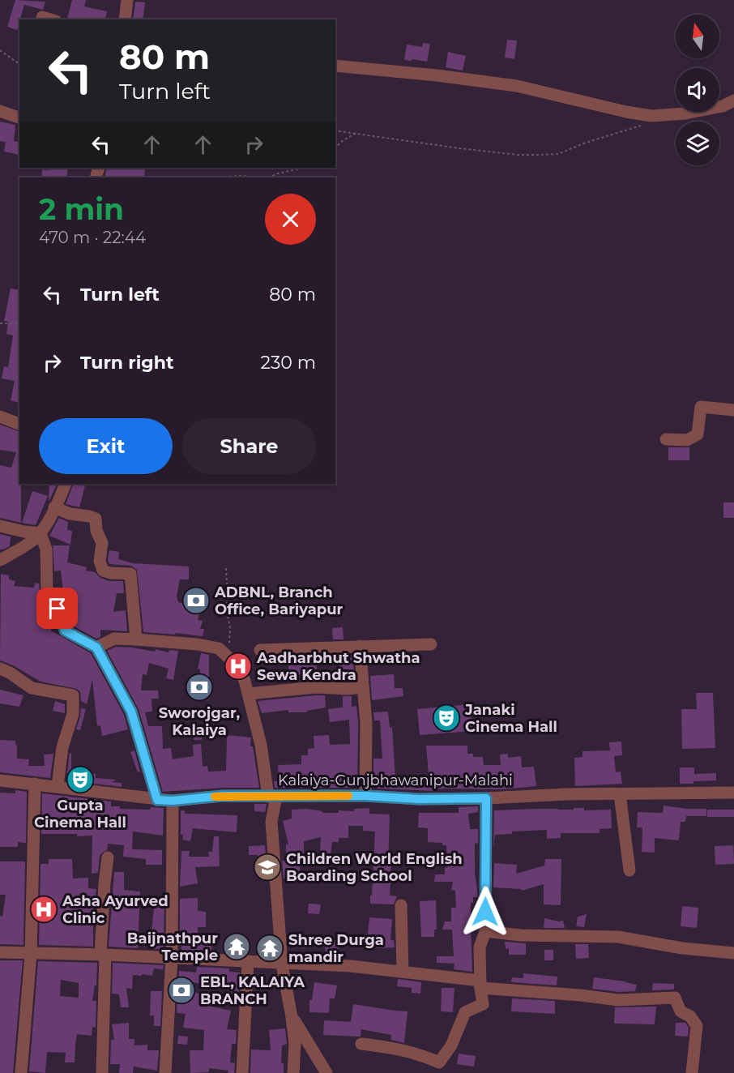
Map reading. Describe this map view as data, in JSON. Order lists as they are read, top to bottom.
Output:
{
  "streets": {
    "street": ["Kalaiya-Gunjbhawanipur-Malahi"]
  },
  "places": {
    "bank": ["ADBNL, Branch Office, Bariyapur", "Sworojgar, Kalaiya", "EBL, KALAIYA BRANCH"],
    "hospital": ["Aadharbhut Shwatha Sewa Kendra", "Asha Ayurved Clinic"],
    "theatre": ["Janaki Cinema Hall", "Gupta Cinema Hall"],
    "school or university": ["Children World English Boarding School"],
    "temple": ["Baijnathpur Temple", "Shree Durga mandir"]
  },
  "north": "top",
  "page": {
    "turn": ["80 m", "Turn left"],
    "heading": ["2 min", "470 m · 22:44"],
    "list": [
      {
        "name": "Turn left",
        "value": "80 m"
      },
      {
        "name": "Turn right",
        "value": "230 m"
      }
    ],
    "buttons": ["Exit", "Share"]
  }
}
